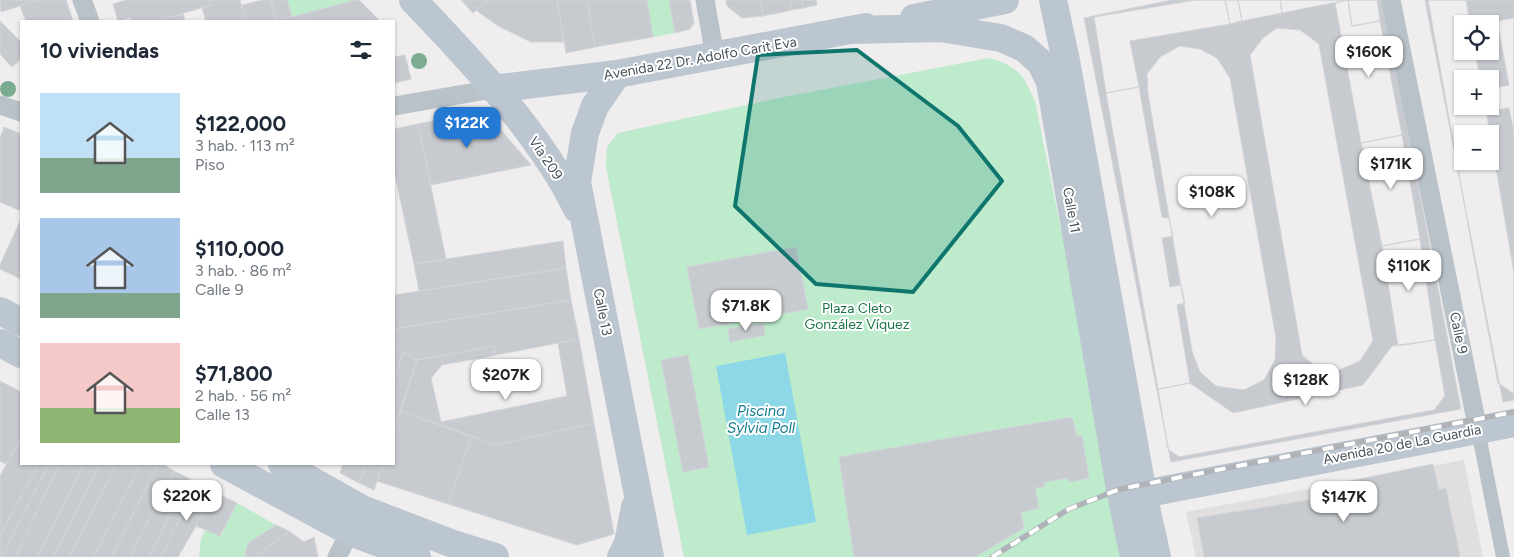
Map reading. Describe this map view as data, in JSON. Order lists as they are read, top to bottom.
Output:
{
  "streets": {
    "main road": [
      "Avenida 22 Dr. Adolfo Carit Eva",
      "Vía 209",
      "Calle 11",
      "Calle 13",
      "Avenida 20 de La Guardia"
    ],
    "street": ["Calle 9"]
  },
  "crossings": [
    ["Avenida 22 Dr. Adolfo Carit Eva", "Vía 209"],
    ["Avenida 22 Dr. Adolfo Carit Eva", "Calle 11"],
    ["Avenida 22 Dr. Adolfo Carit Eva", "Calle 13"],
    ["Vía 209", "Calle 13"],
    ["Calle 11", "Avenida 20 de La Guardia"],
    ["Calle 9", "Avenida 20 de La Guardia"]
  ],
  "water": ["Piscina Sylvia Poll"],
  "parks": ["Plaza Cleto González Víquez"],
  "page": {
    "map_buttons": ["+", "−"],
    "heading": "10 viviendas",
    "price": [
      "$160K",
      "$122K",
      "$171K",
      "$108K",
      "$110K",
      "$71.8K",
      "$207K",
      "$128K",
      "$220K",
      "$147K"
    ],
    "list": [
      {
        "name": "$122,000",
        "note": "3 hab. · 113 m² · Piso"
      },
      {
        "name": "$110,000",
        "note": "3 hab. · 86 m² · Calle 9"
      },
      {
        "name": "$71,800",
        "note": "2 hab. · 56 m² · Calle 13"
      }
    ]
  }
}
